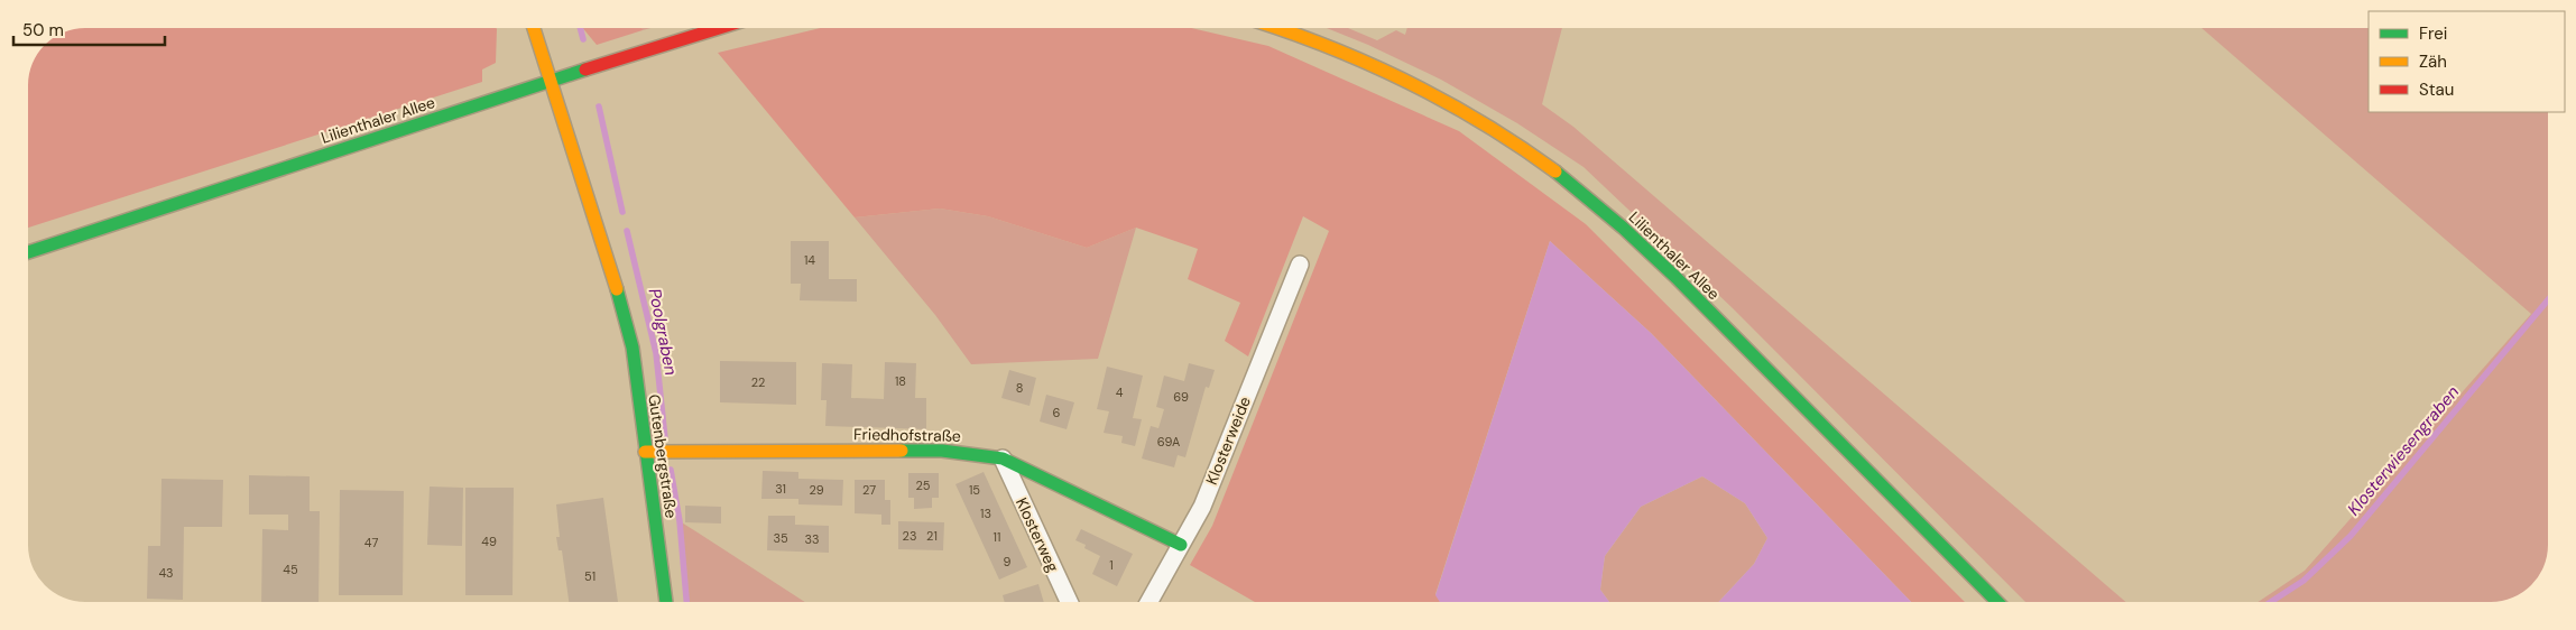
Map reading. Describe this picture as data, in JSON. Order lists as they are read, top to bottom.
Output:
{
  "streets": {
    "main road": ["Lilienthaler Allee", "Friedhofstraße", "Gutenbergstraße"],
    "street": ["Klosterweide", "Klosterweg"]
  },
  "crossings": [
    ["Lilienthaler Allee", "Gutenbergstraße"],
    ["Friedhofstraße", "Klosterweide"],
    ["Friedhofstraße", "Gutenbergstraße"],
    ["Friedhofstraße", "Klosterweg"]
  ],
  "water": ["Poolgraben", "Klosterwiesengraben"],
  "house_numbers": [
    "14",
    "18",
    "22",
    "8",
    "4",
    "69",
    "6",
    "69A",
    "25",
    "31",
    "29",
    "27",
    "15",
    "13",
    "23",
    "21",
    "11",
    "35",
    "33",
    "49",
    "47",
    "9",
    "1",
    "45",
    "43",
    "51"
  ],
  "legend": ["Frei", "Zäh", "Stau"],
  "scale_bar": "50 m"
}
